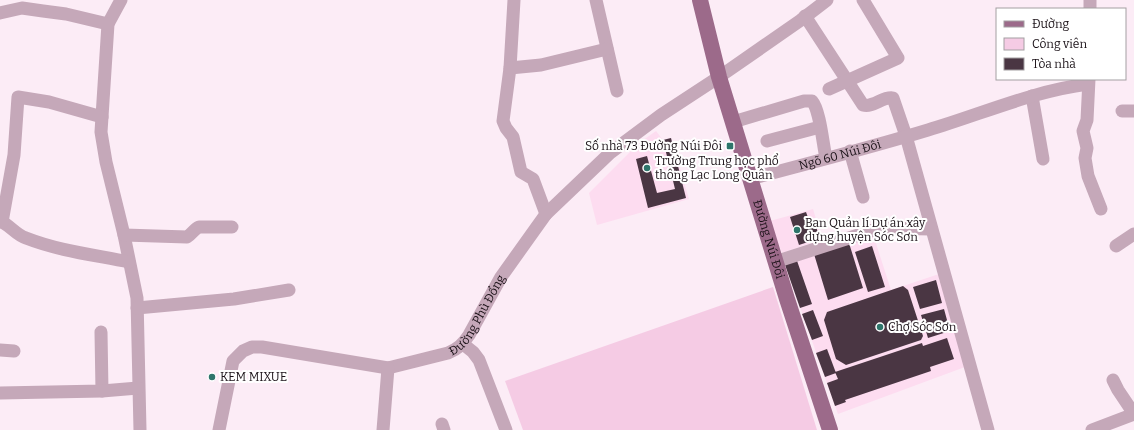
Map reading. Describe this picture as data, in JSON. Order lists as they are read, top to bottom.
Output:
{
  "streets": {
    "main road": ["Đường Núi Đôi"],
    "street": ["Ngõ 60 Núi Đôi", "Đường Phù Đổng"]
  },
  "crossings": [
    ["Ngõ 60 Núi Đôi", "Đường Núi Đôi"],
    ["Đường Núi Đôi", "Đường Phù Đổng"]
  ],
  "places": {
    "transit": ["Số nhà 73 Đường Núi Đôi"],
    "other": [
      "Trường Trung học phổ thông Lạc Long Quân",
      "Ban Quản lí Dự án xây dựng huyện Sóc Sơn",
      "Chợ Sóc Sơn",
      "KEM MIXUE"
    ]
  },
  "legend": ["Đường", "Công viên", "Tòa nhà"]
}
